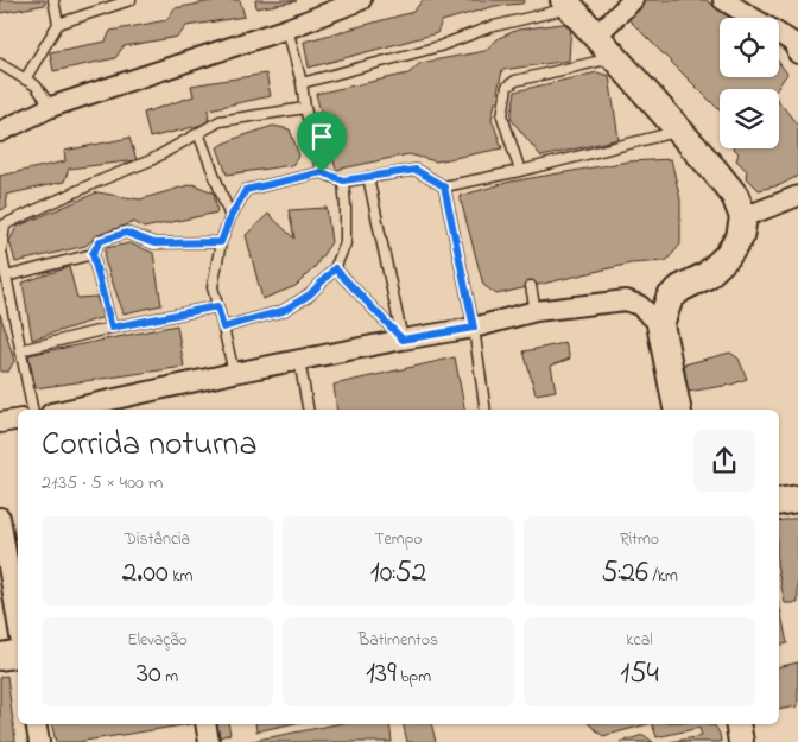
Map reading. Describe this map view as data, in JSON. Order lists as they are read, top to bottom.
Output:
{
  "page": {
    "heading": ["Corrida noturna", "21:35 · 5 × 400 m"],
    "stats": [
      ["Distância", "2.00 km"],
      ["Tempo", "10:52"],
      ["Ritmo", "5:26 /km"],
      ["Elevação", "30 m"],
      ["Batimentos", "139 bpm"],
      ["kcal", "154"]
    ]
  }
}
